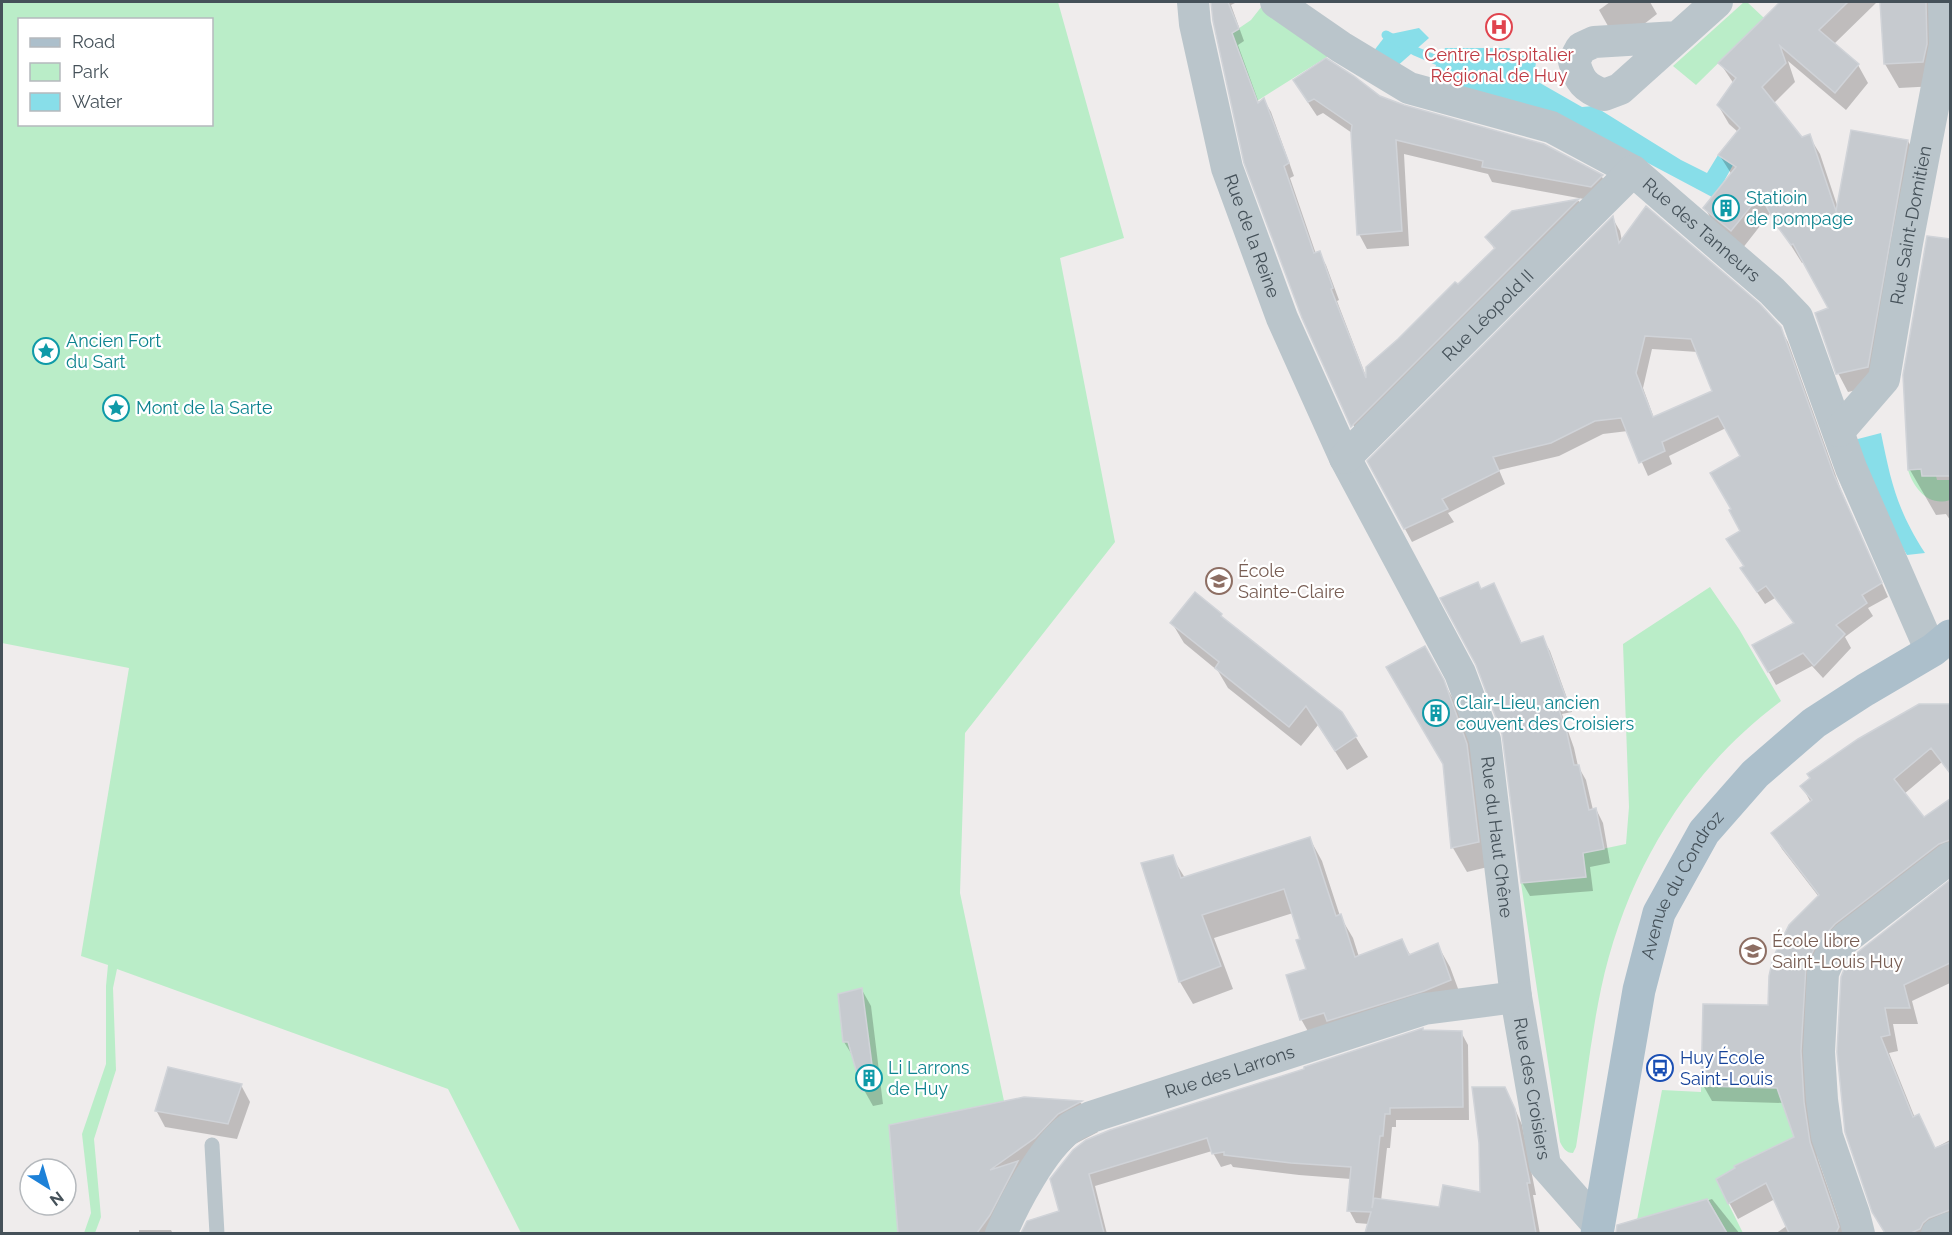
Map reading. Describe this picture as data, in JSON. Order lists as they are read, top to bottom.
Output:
{
  "streets": {
    "main road": ["Avenue du Condroz"],
    "street": [
      "Rue Saint-Domitien",
      "Rue des Tanneurs",
      "Rue de la Reine",
      "Rue Léopold II",
      "Rue du Haut Chêne",
      "Rue des Larrons",
      "Rue des Croisiers"
    ]
  },
  "crossings": [
    ["Rue Saint-Domitien", "Rue des Tanneurs"],
    ["Rue des Tanneurs", "Rue Léopold II"],
    ["Rue des Tanneurs", "Avenue du Condroz"],
    ["Rue de la Reine", "Rue Léopold II"],
    ["Rue de la Reine", "Rue du Haut Chêne"],
    ["Rue Léopold II", "Rue du Haut Chêne"],
    ["Rue du Haut Chêne", "Rue des Larrons"],
    ["Rue du Haut Chêne", "Rue des Croisiers"],
    ["Avenue du Condroz", "Rue des Croisiers"],
    ["Rue des Larrons", "Rue des Croisiers"]
  ],
  "places": {
    "hospital": ["Centre Hospitalier Régional de Huy"],
    "building": ["Statioin de pompage", "Clair-Lieu, ancien couvent des Croisiers", "Li Larrons de Huy"],
    "place": ["Ancien Fort du Sart", "Mont de la Sarte"],
    "school or university": ["École Sainte-Claire", "École libre Saint-Louis Huy"],
    "bus stop": ["Huy École Saint-Louis"]
  },
  "legend": ["Road", "Park", "Water"],
  "north": "bottom right"
}
